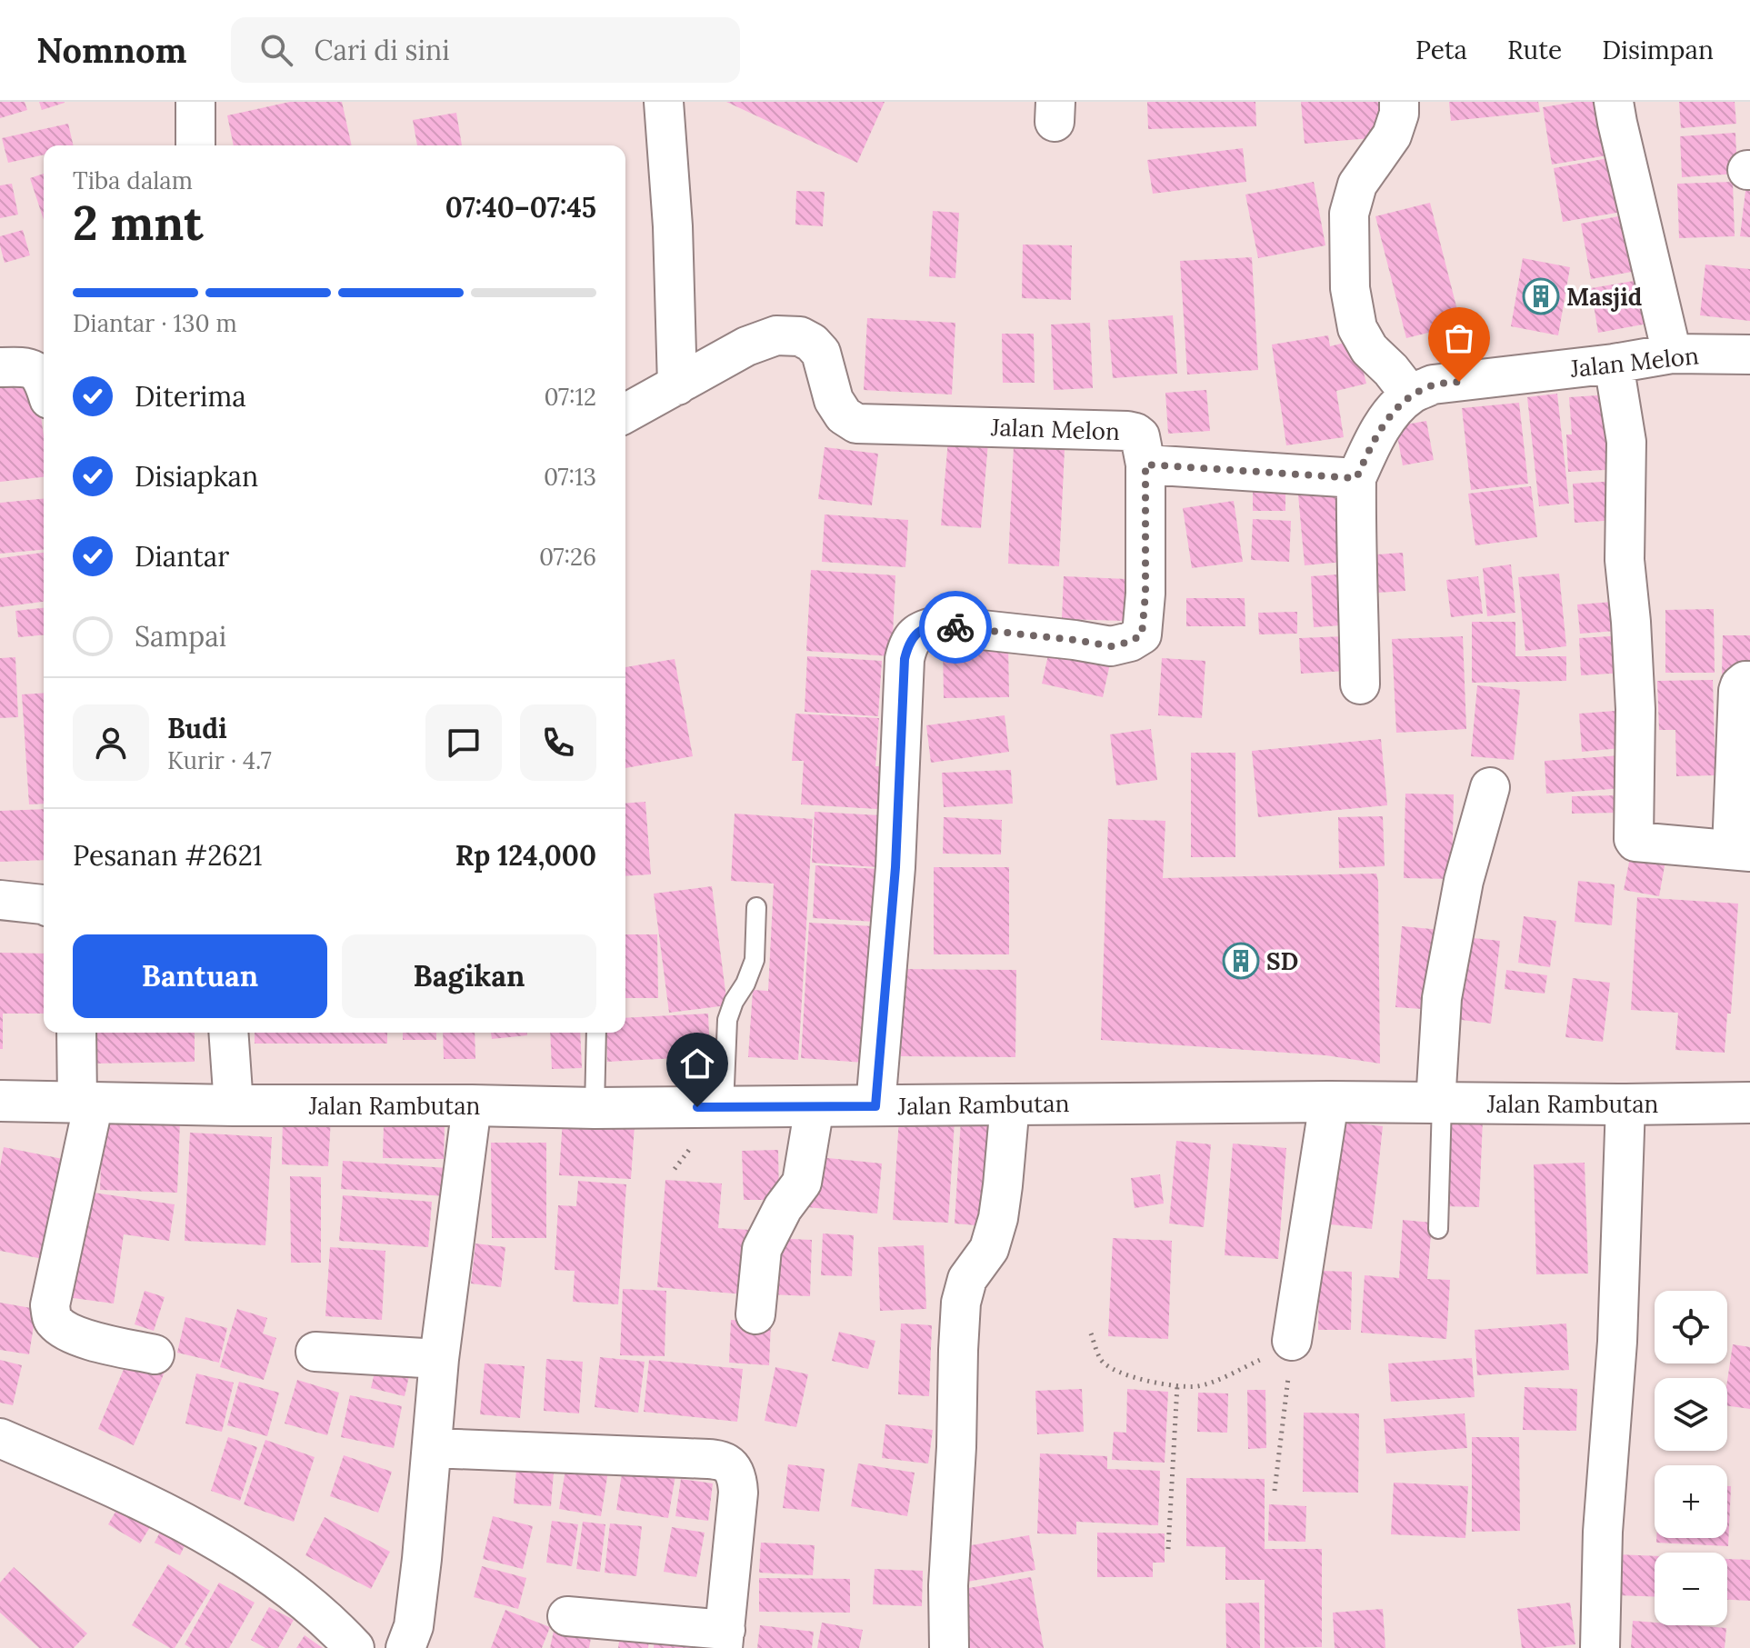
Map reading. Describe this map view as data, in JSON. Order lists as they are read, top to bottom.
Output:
{
  "streets": {
    "street": ["Jalan Melon", "Jalan Rambutan"]
  },
  "places": {
    "building": ["Masjid", "SD"]
  },
  "page": {
    "header": "Nomnom",
    "search": "Cari di sini",
    "nav": ["Peta", "Rute", "Disimpan"],
    "heading": ["2 mnt", "Tiba dalam", "07:40–07:45"],
    "panel": [
      "Budi",
      "Kurir · 4.7",
      "Pesanan #2621",
      "Rp 124,000"
    ],
    "bar": "Diantar · 130 m",
    "list": [
      ["Diterima", "07:12"],
      ["Disiapkan", "07:13"],
      ["Diantar", "07:26"],
      "Sampai"
    ],
    "buttons": ["Bantuan", "Bagikan"],
    "map_buttons": ["+", "−"]
  }
}
